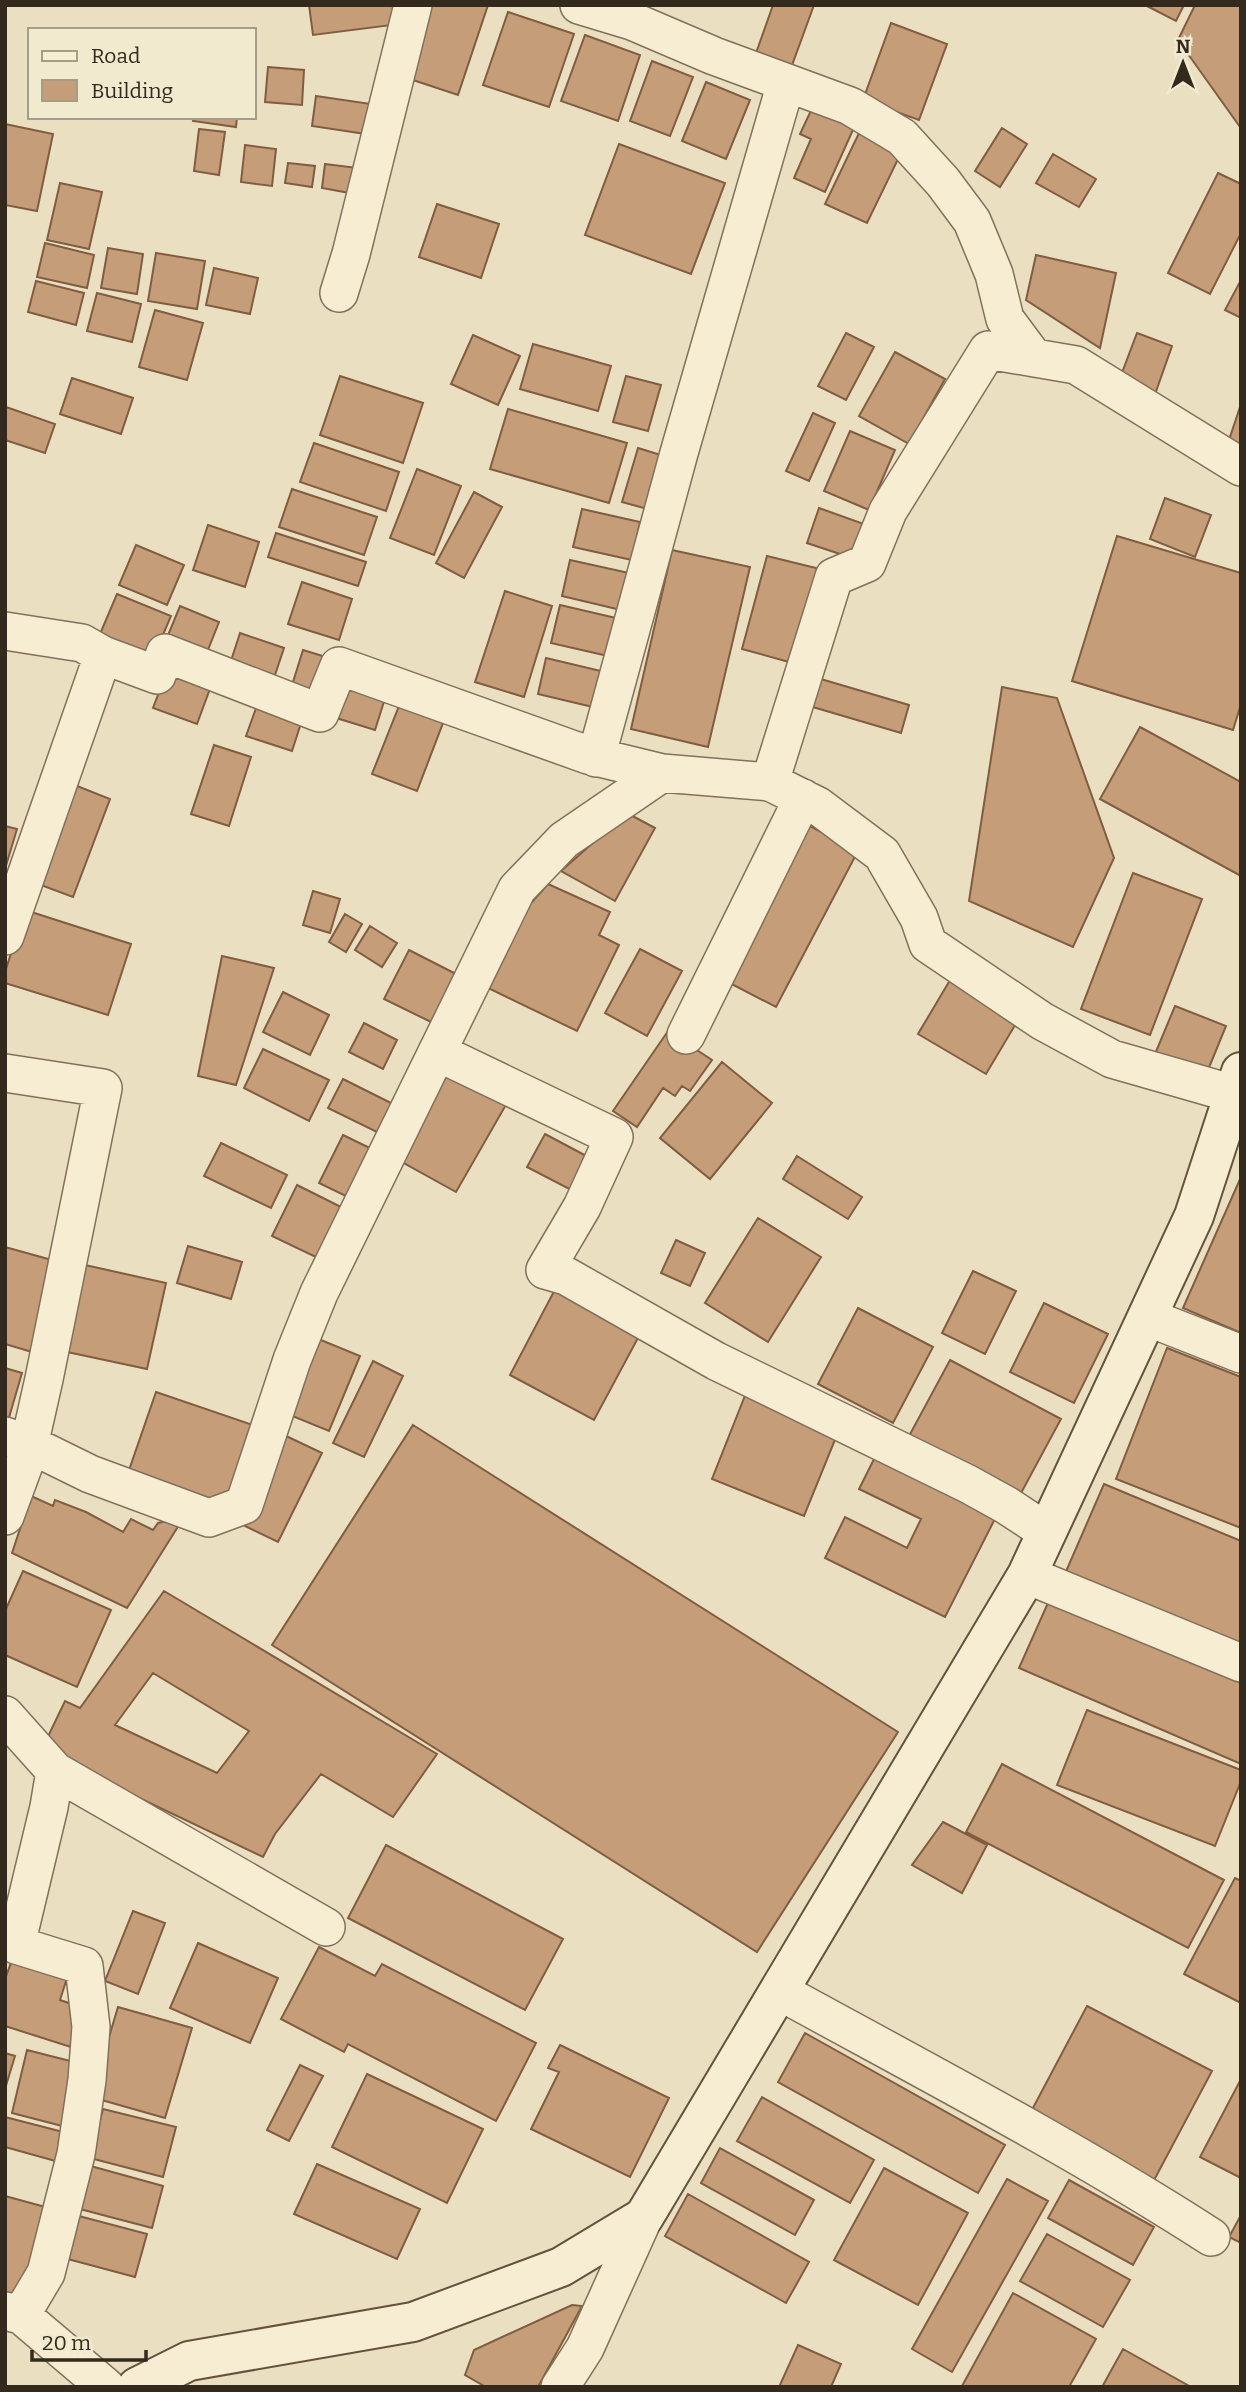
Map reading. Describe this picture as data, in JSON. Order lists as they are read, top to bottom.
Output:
{
  "legend": ["Road", "Building"],
  "scale_bar": "20 m",
  "north": "top"
}
